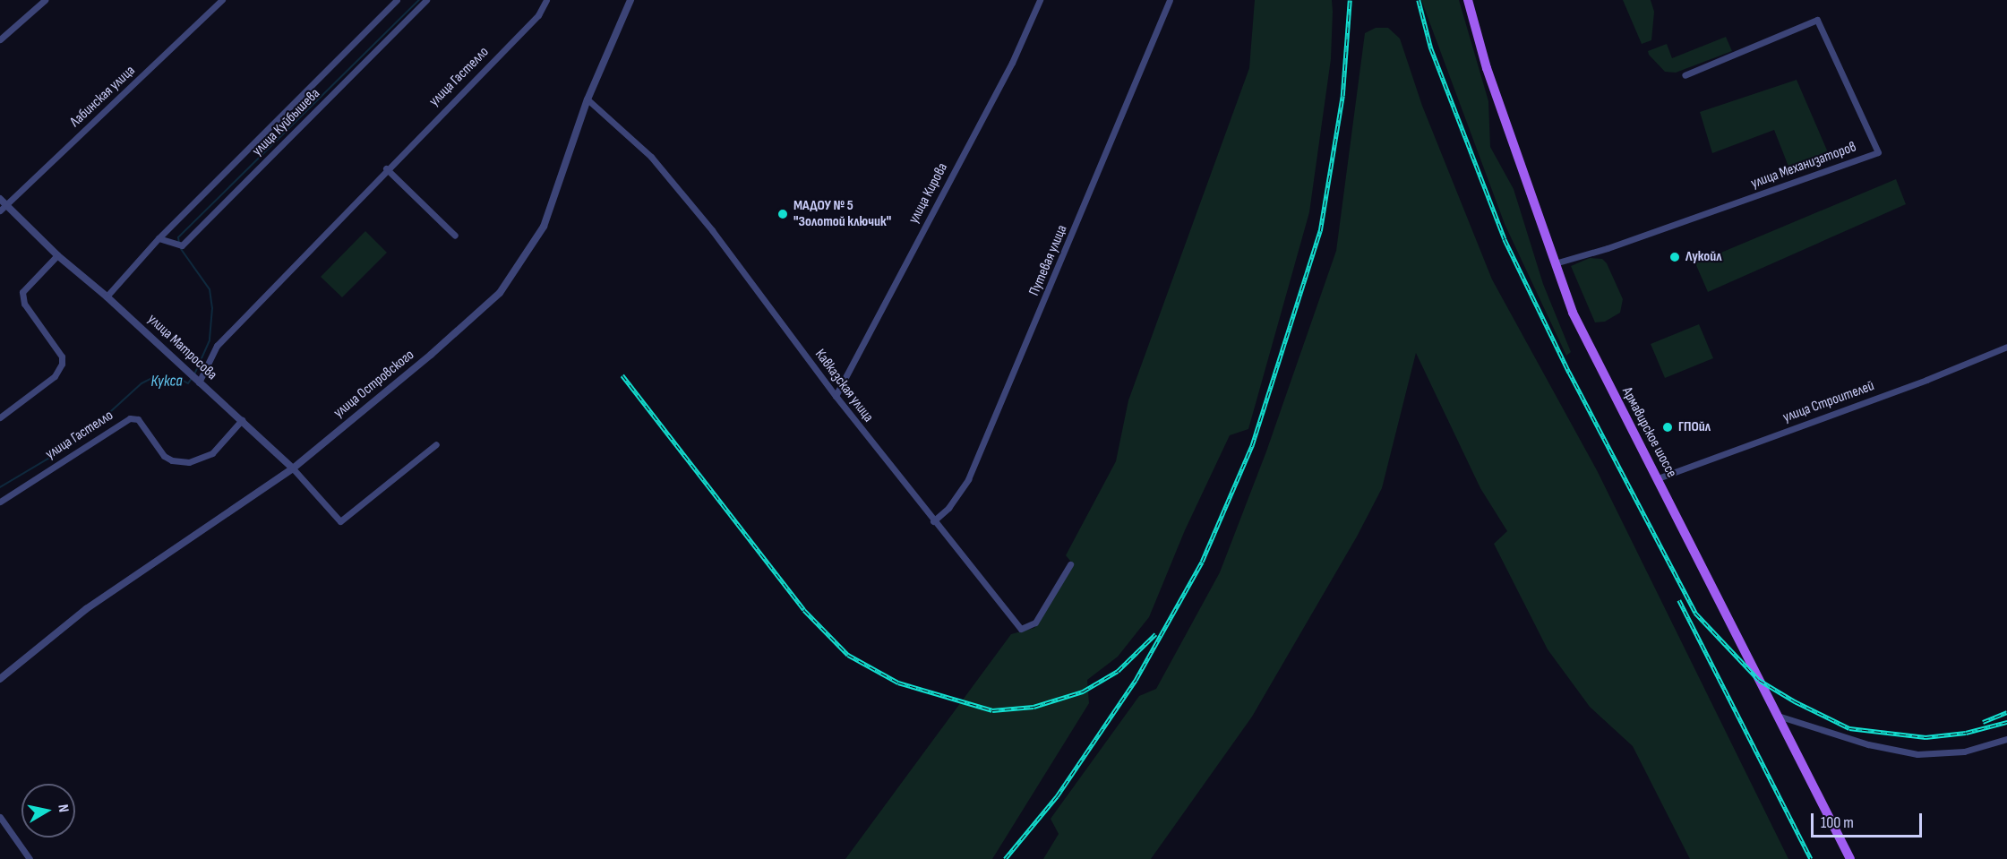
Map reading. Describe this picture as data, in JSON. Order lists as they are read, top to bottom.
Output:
{
  "streets": {
    "main road": ["Армавирское шоссе"],
    "street": [
      "улица Гастелло",
      "Лабинская улица",
      "улица Куйбышева",
      "улица Механизаторов",
      "улица Кирова",
      "Путевая улица",
      "улица Матросова",
      "улица Островского",
      "Кавказская улица",
      "улица Строителей"
    ]
  },
  "crossings": [
    ["улица Гастелло", "улица Матросова"],
    ["Лабинская улица", "улица Матросова"],
    ["улица Куйбышева", "улица Матросова"],
    ["улица Механизаторов", "Армавирское шоссе"],
    ["улица Кирова", "Кавказская улица"],
    ["Путевая улица", "Кавказская улица"],
    ["улица Матросова", "улица Островского"],
    ["улица Островского", "Кавказская улица"],
    ["улица Строителей", "Армавирское шоссе"]
  ],
  "water": ["Кукса"],
  "places": ["МАДОУ № 5 \"Золотой ключик\"", "Лукойл", "ГПОйл"],
  "scale_bar": "100 m",
  "north": "right"
}
